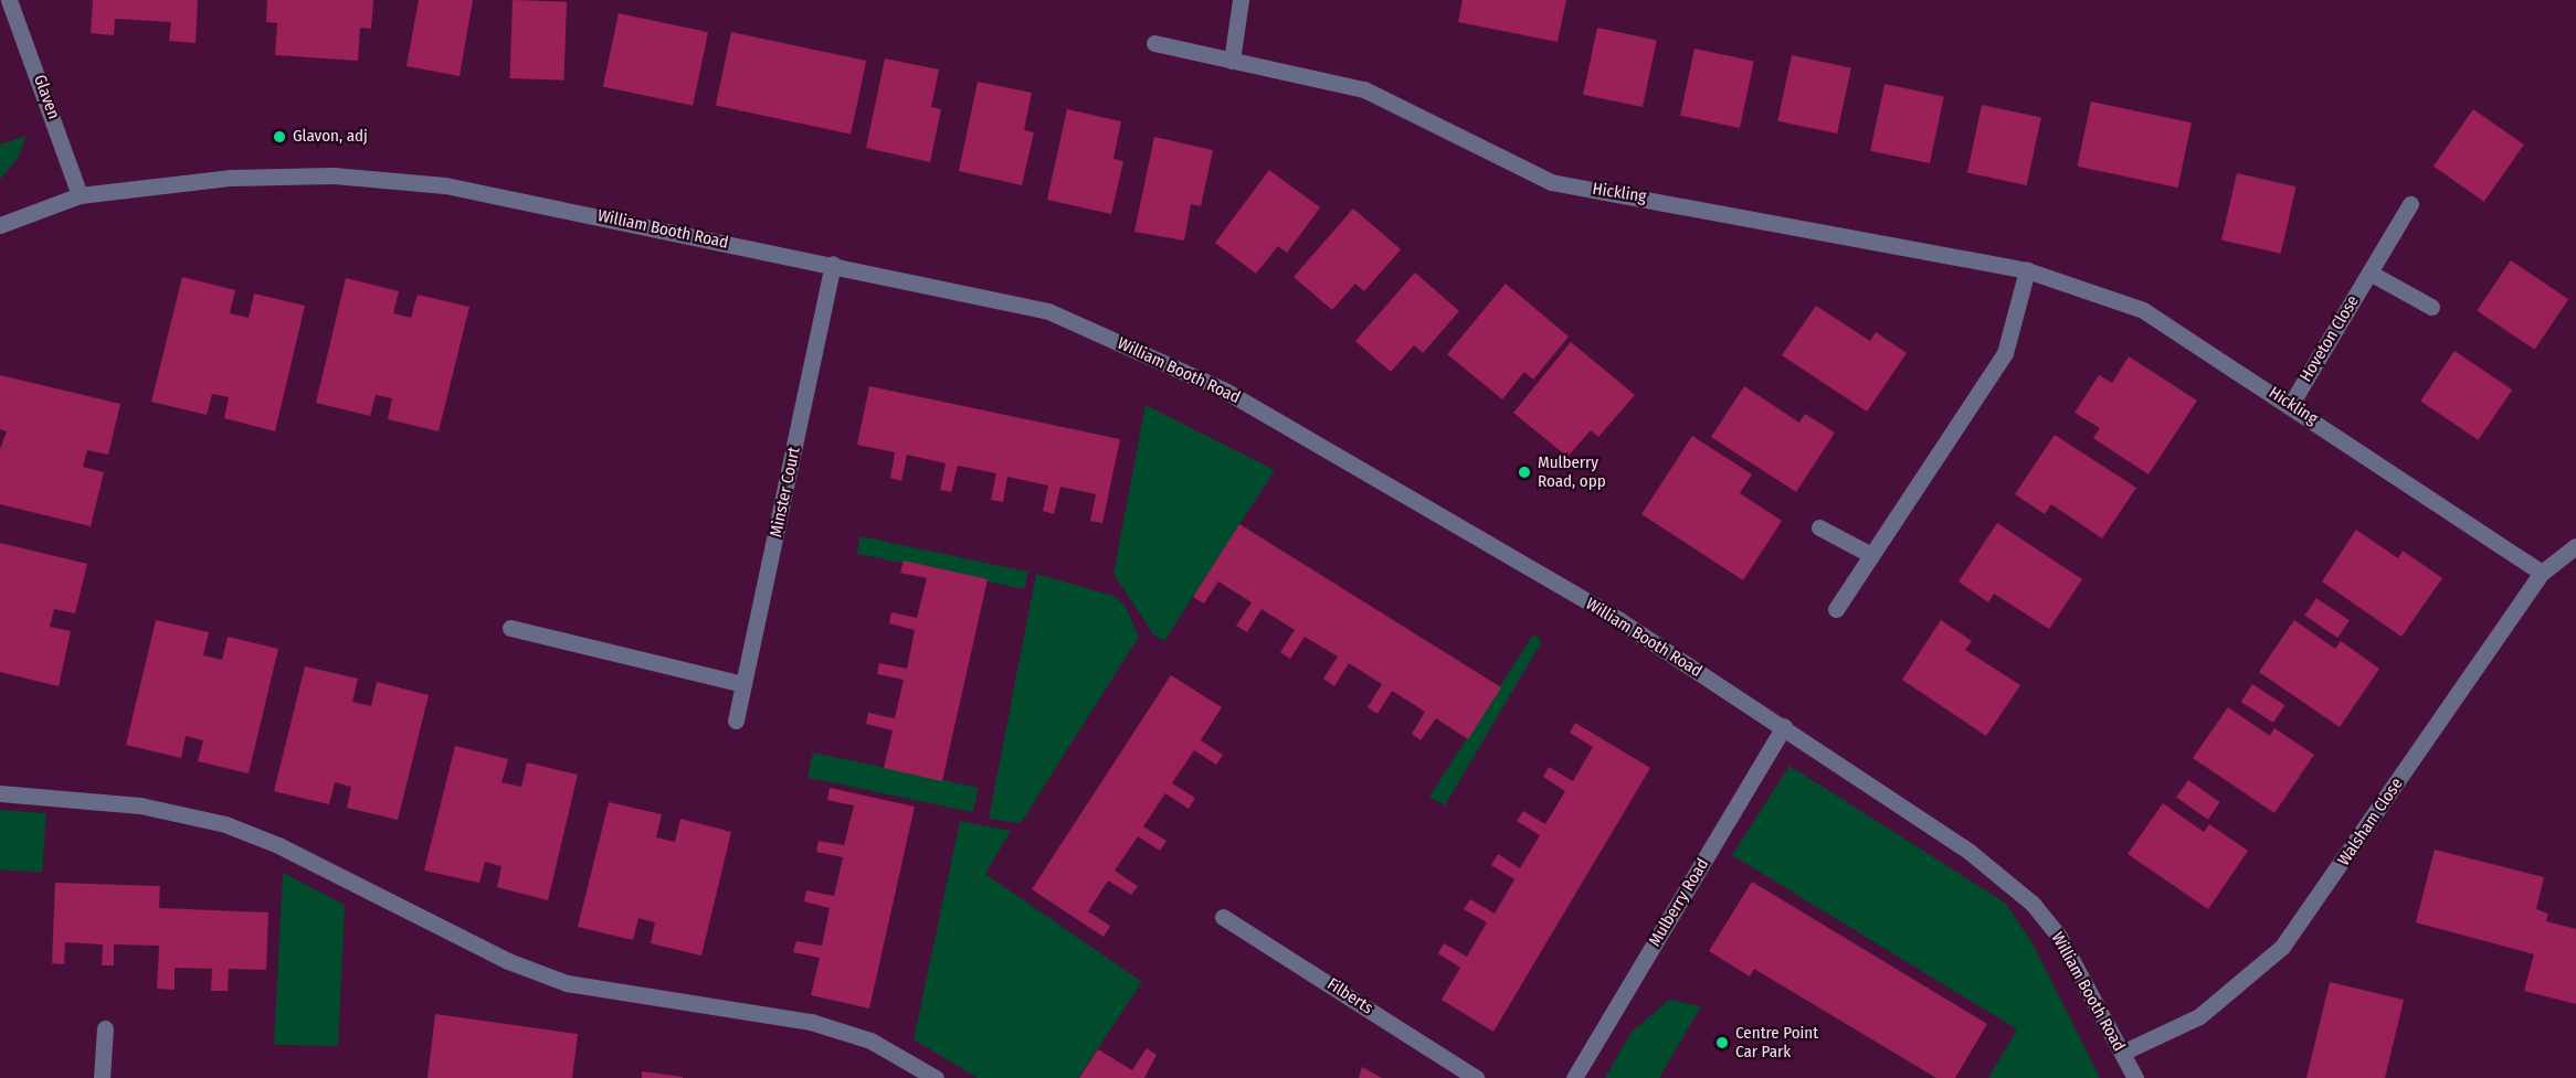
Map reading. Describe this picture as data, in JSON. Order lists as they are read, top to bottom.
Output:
{
  "streets": {
    "street": [
      "Glaven",
      "Hickling",
      "William Booth Road",
      "Hoveton Close",
      "Minster Court",
      "Walsham Close",
      "Mulberry Road",
      "Filberts"
    ]
  },
  "crossings": [
    ["Glaven", "William Booth Road"],
    ["Hickling", "Hoveton Close"],
    ["Hickling", "Walsham Close"],
    ["William Booth Road", "Minster Court"],
    ["William Booth Road", "Walsham Close"],
    ["William Booth Road", "Mulberry Road"]
  ],
  "places": ["Glavon, adj", "Mulberry Road, opp", "Centre Point Car Park"]
}
